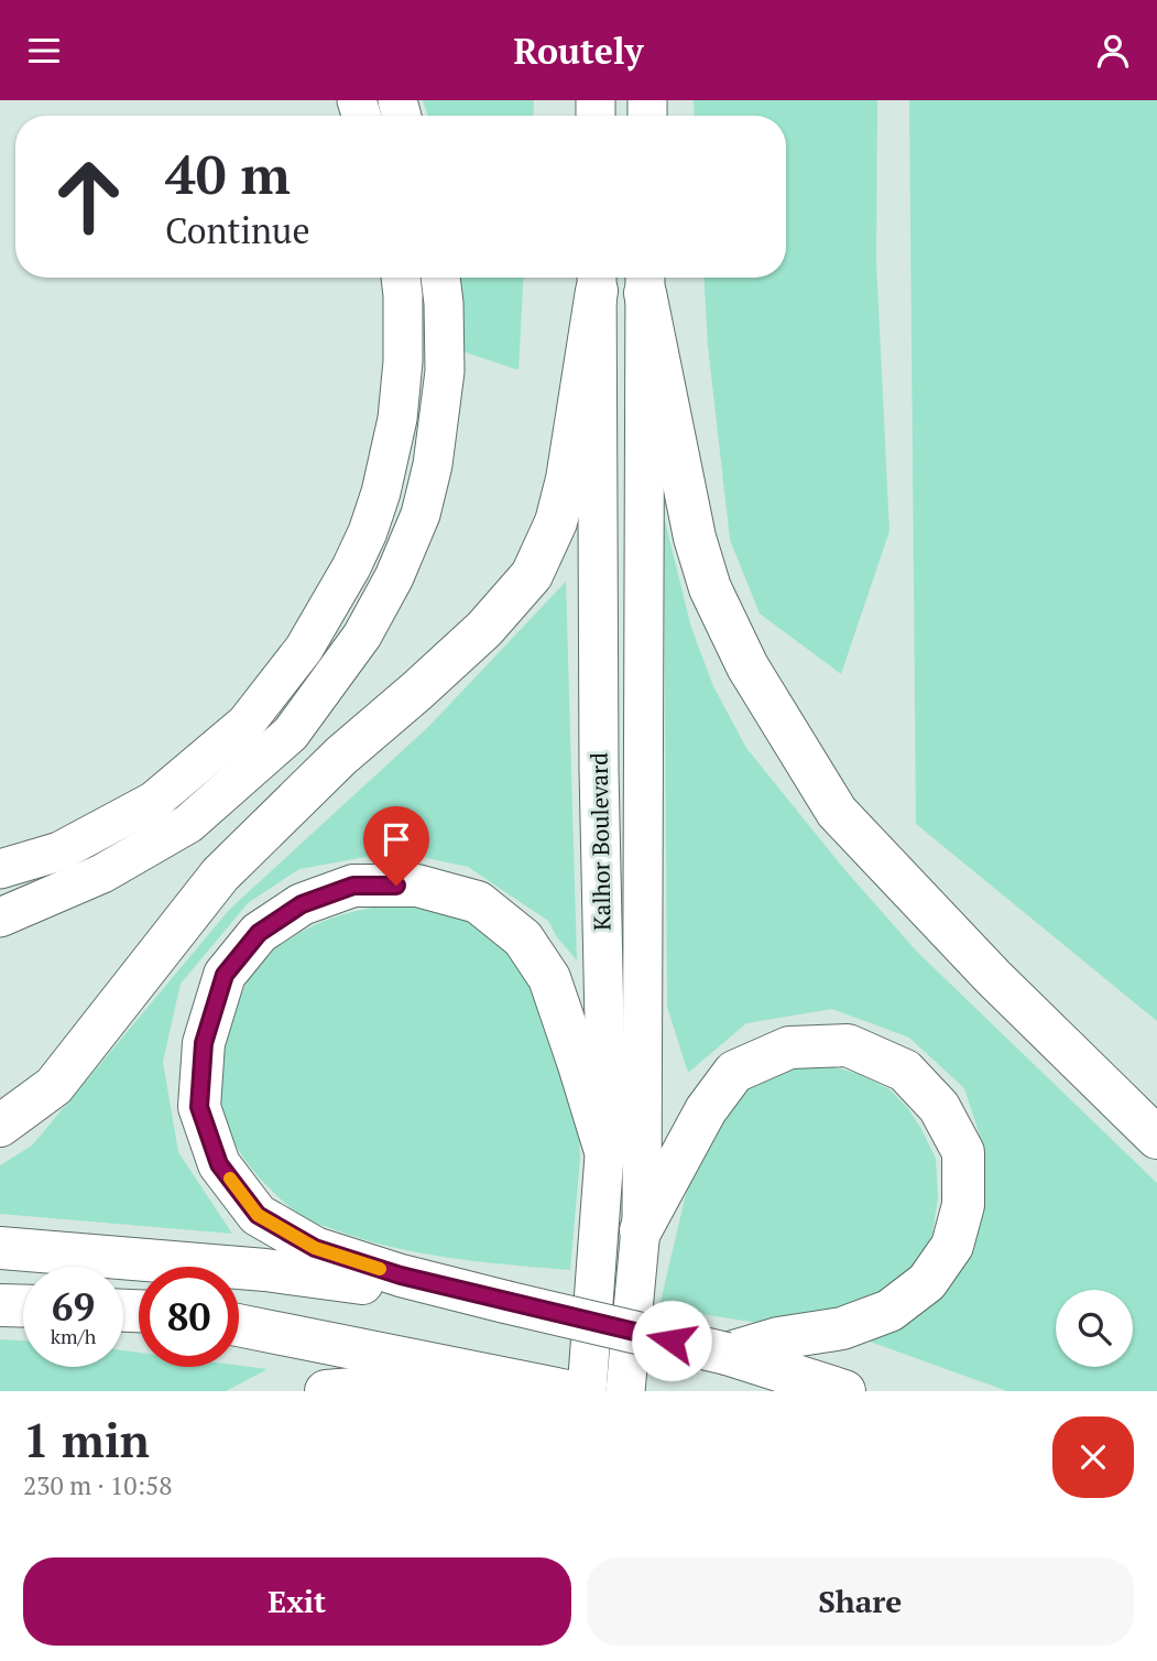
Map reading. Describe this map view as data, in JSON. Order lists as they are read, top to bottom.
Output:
{
  "streets": {
    "main road": ["Kalhor Boulevard"]
  },
  "page": {
    "header": "Routely",
    "turn": ["40 m", "Continue"],
    "speed": "69 km/h",
    "limit": "80",
    "heading": ["1 min", "230 m · 10:58"],
    "buttons": ["Exit", "Share"]
  }
}
